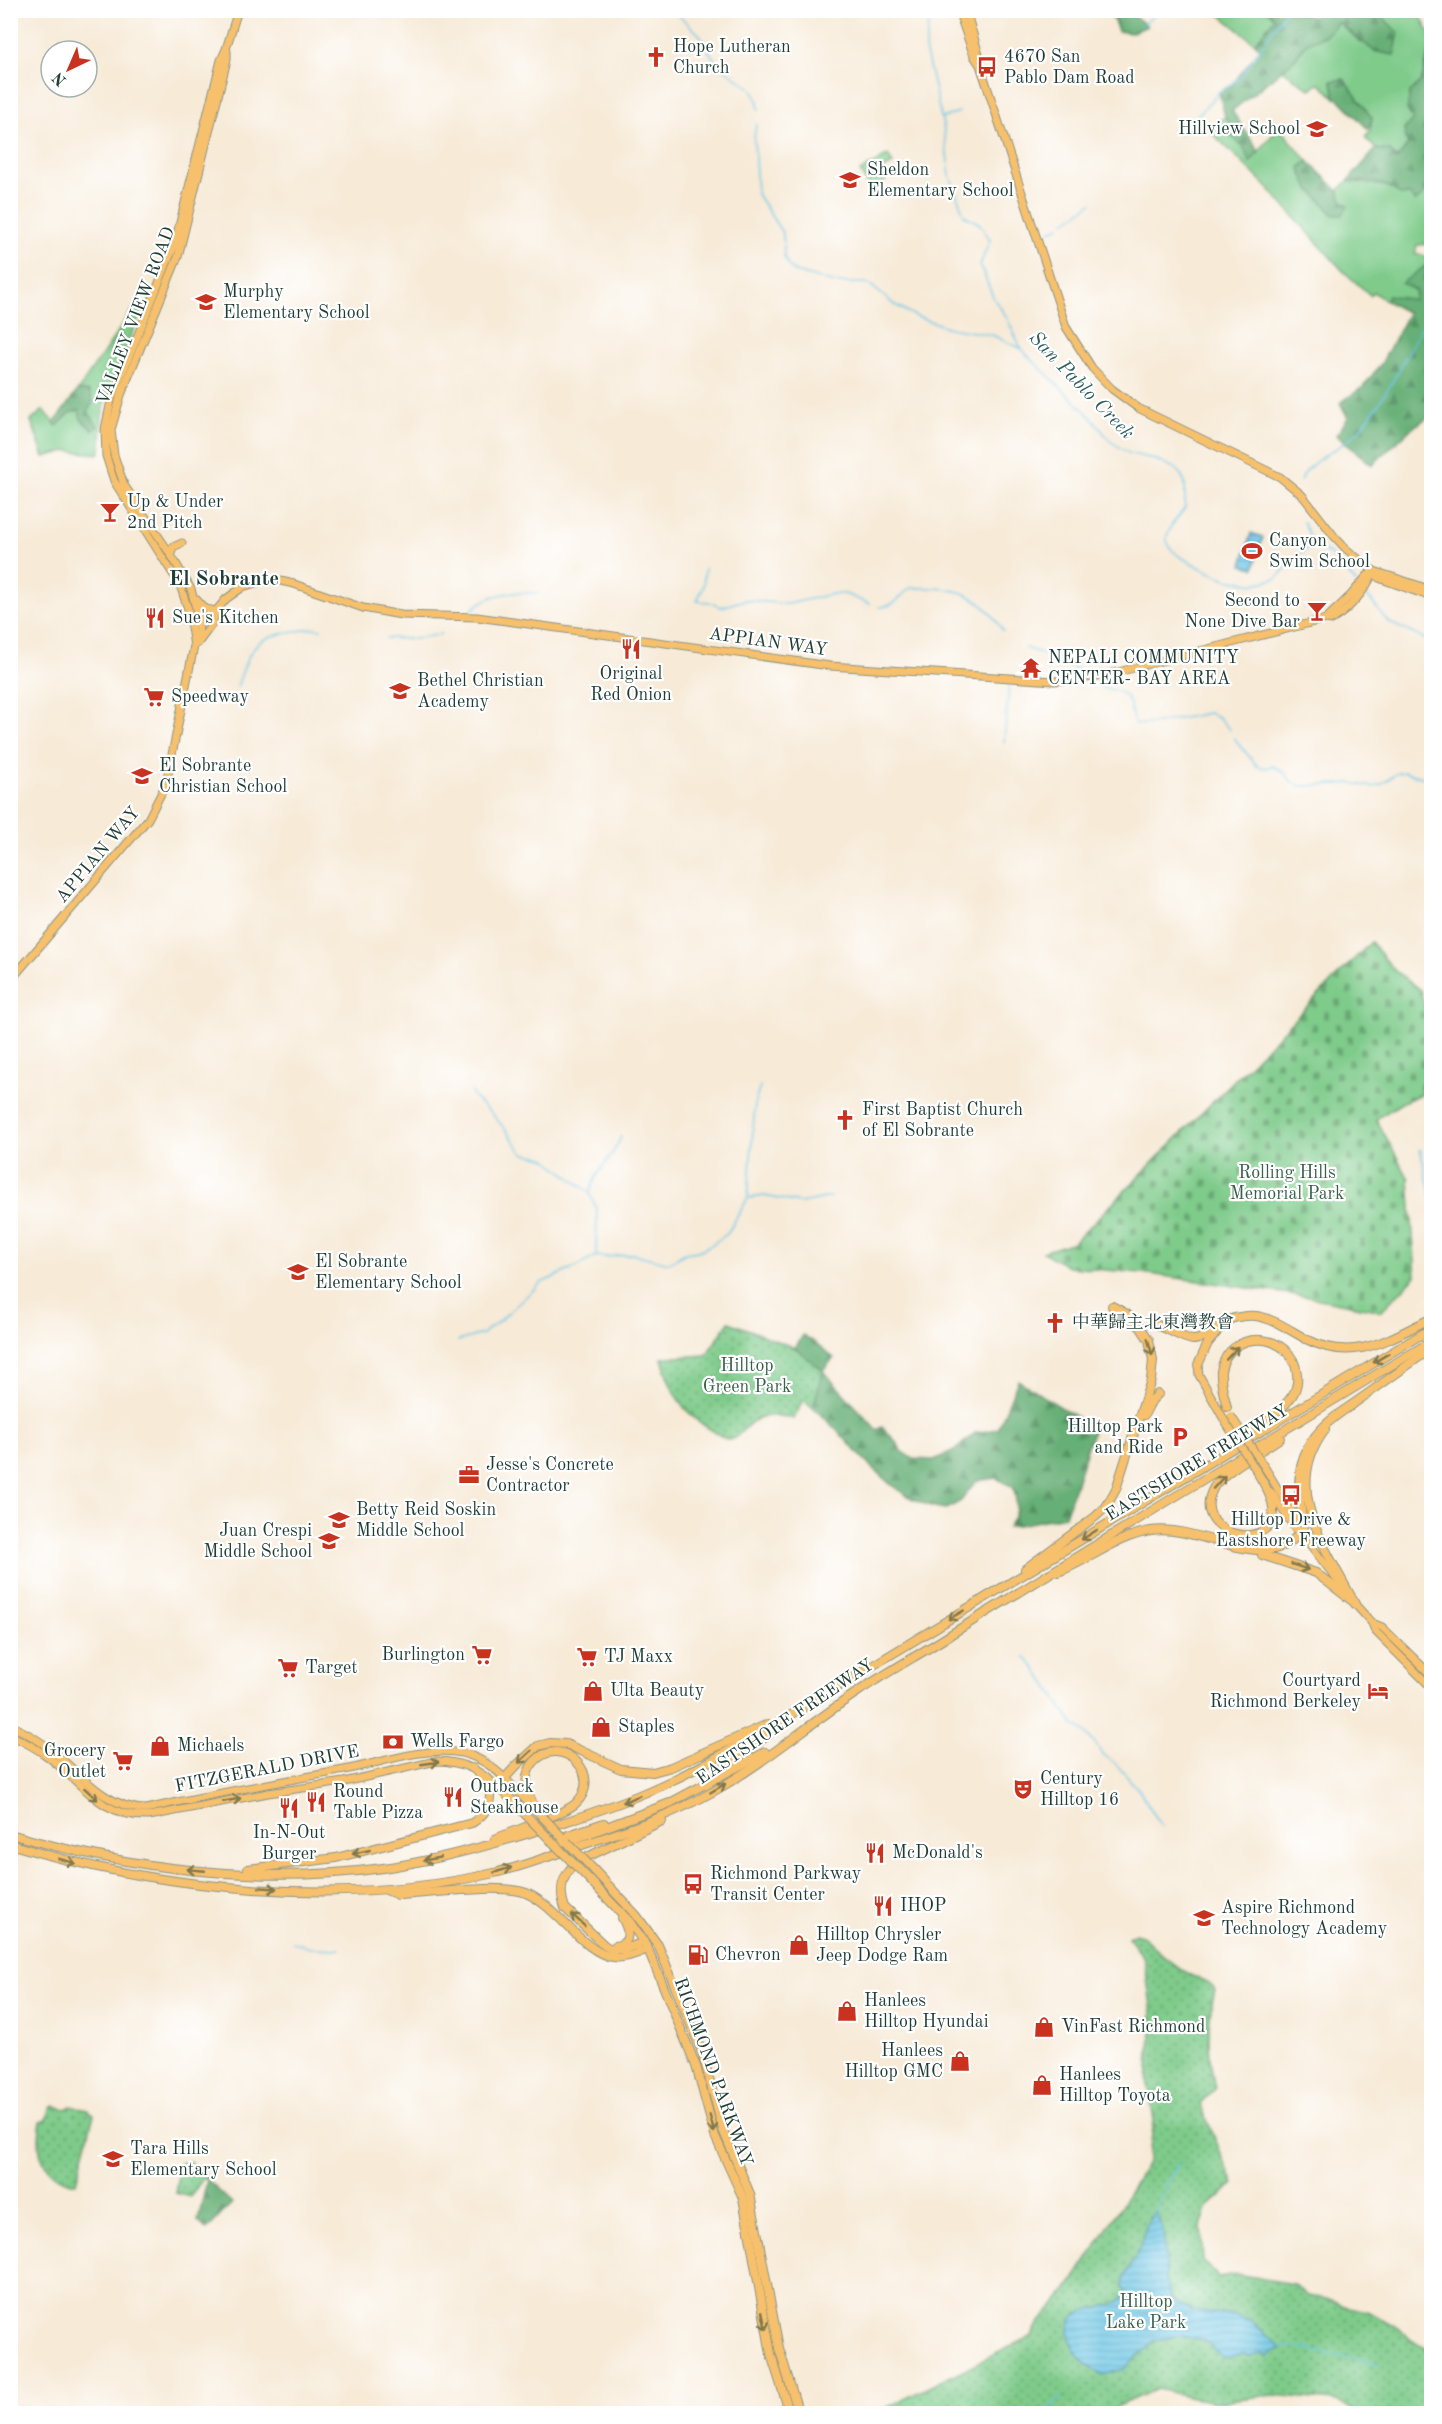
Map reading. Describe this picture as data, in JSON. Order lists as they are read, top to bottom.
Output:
{
  "streets": {
    "highway": ["EASTSHORE FREEWAY", "RICHMOND PARKWAY"],
    "main road": ["VALLEY VIEW ROAD", "APPIAN WAY", "FITZGERALD DRIVE"]
  },
  "crossings": [
    ["VALLEY VIEW ROAD", "APPIAN WAY"],
    ["FITZGERALD DRIVE", "RICHMOND PARKWAY"]
  ],
  "districts": ["El Sobrante"],
  "water": ["San Pablo Creek"],
  "parks": ["Rolling Hills Memorial Park", "Hilltop Green Park", "Hilltop Lake Park"],
  "places": {
    "church": ["Hope Lutheran Church", "First Baptist Church of El Sobrante", "中華歸主北東灣教會"],
    "bus stop": ["4670 San Pablo Dam Road", "Hilltop Drive & Eastshore Freeway", "Richmond Parkway Transit Center"],
    "school or university": [
      "Hillview School",
      "Sheldon Elementary School",
      "Murphy Elementary School",
      "Bethel Christian Academy",
      "El Sobrante Christian School",
      "El Sobrante Elementary School",
      "Betty Reid Soskin Middle School",
      "Juan Crespi Middle School",
      "Aspire Richmond Technology Academy",
      "Tara Hills Elementary School"
    ],
    "bar": ["Up & Under 2nd Pitch", "Second to None Dive Bar"],
    "sports": ["Canyon Swim School"],
    "restaurant": [
      "Sue's Kitchen",
      "Original Red Onion",
      "Outback Steakhouse",
      "Round Table Pizza",
      "In-N-Out Burger",
      "McDonald's",
      "IHOP"
    ],
    "temple": ["NEPALI COMMUNITY CENTER- BAY AREA"],
    "supermarket": [
      "Speedway",
      "Burlington",
      "TJ Maxx",
      "Target",
      "Grocery Outlet"
    ],
    "parking": ["Hilltop Park and Ride"],
    "office": ["Jesse's Concrete Contractor"],
    "shop": [
      "Ulta Beauty",
      "Staples",
      "Michaels",
      "Hilltop Chrysler Jeep Dodge Ram",
      "Hanlees Hilltop Hyundai",
      "VinFast Richmond",
      "Hanlees Hilltop GMC",
      "Hanlees Hilltop Toyota"
    ],
    "hotel": ["Courtyard Richmond Berkeley"],
    "bank": ["Wells Fargo"],
    "theatre": ["Century Hilltop 16"],
    "fuel station": ["Chevron"]
  },
  "north": "bottom left"
}
